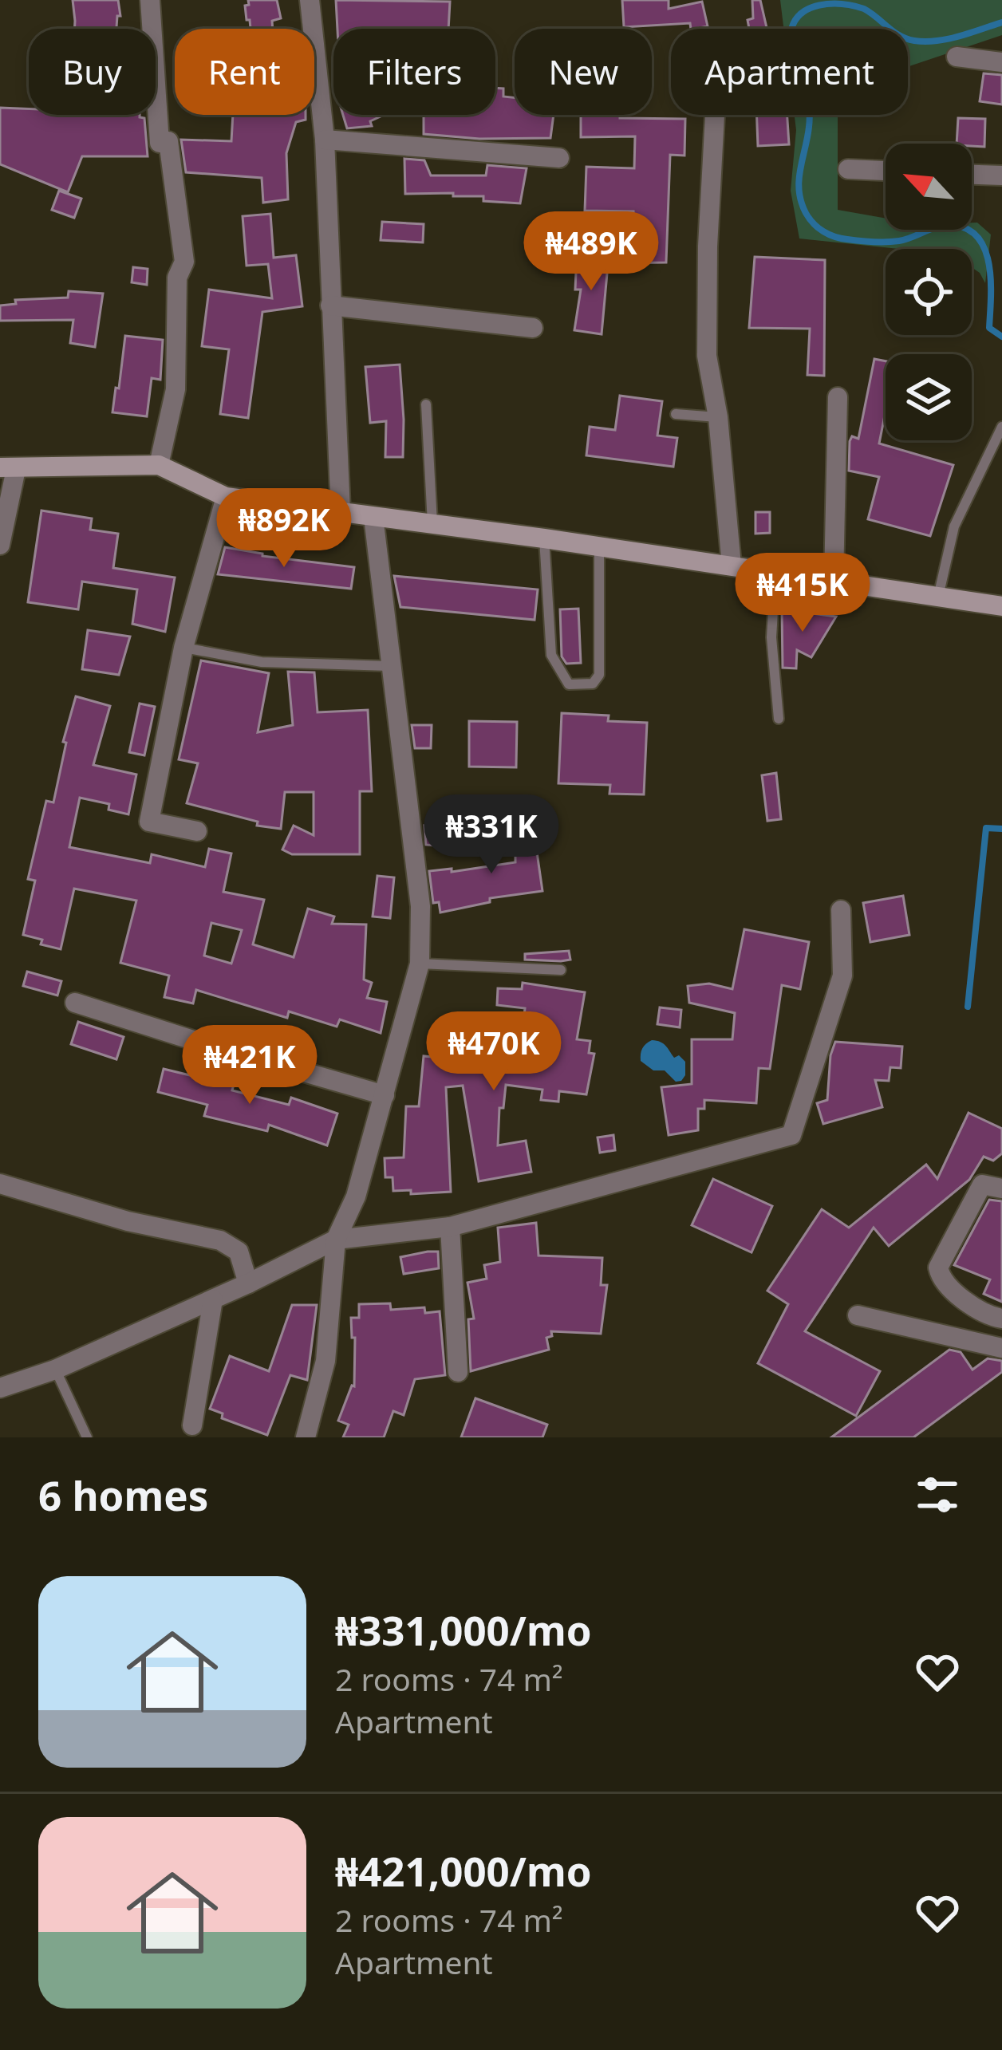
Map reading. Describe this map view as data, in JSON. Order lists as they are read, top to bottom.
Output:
{
  "north": "top left",
  "page": {
    "chip": [
      "Buy",
      "Rent",
      "Filters",
      "New",
      "Apartment"
    ],
    "price": [
      "₦489K",
      "₦892K",
      "₦415K",
      "₦331K",
      "₦470K",
      "₦421K"
    ],
    "heading": "6 homes",
    "list": [
      {
        "name": "₦331,000/mo",
        "note": "2 rooms · 74 m² · Apartment"
      },
      {
        "name": "₦421,000/mo",
        "note": "2 rooms · 74 m² · Apartment"
      }
    ]
  }
}
